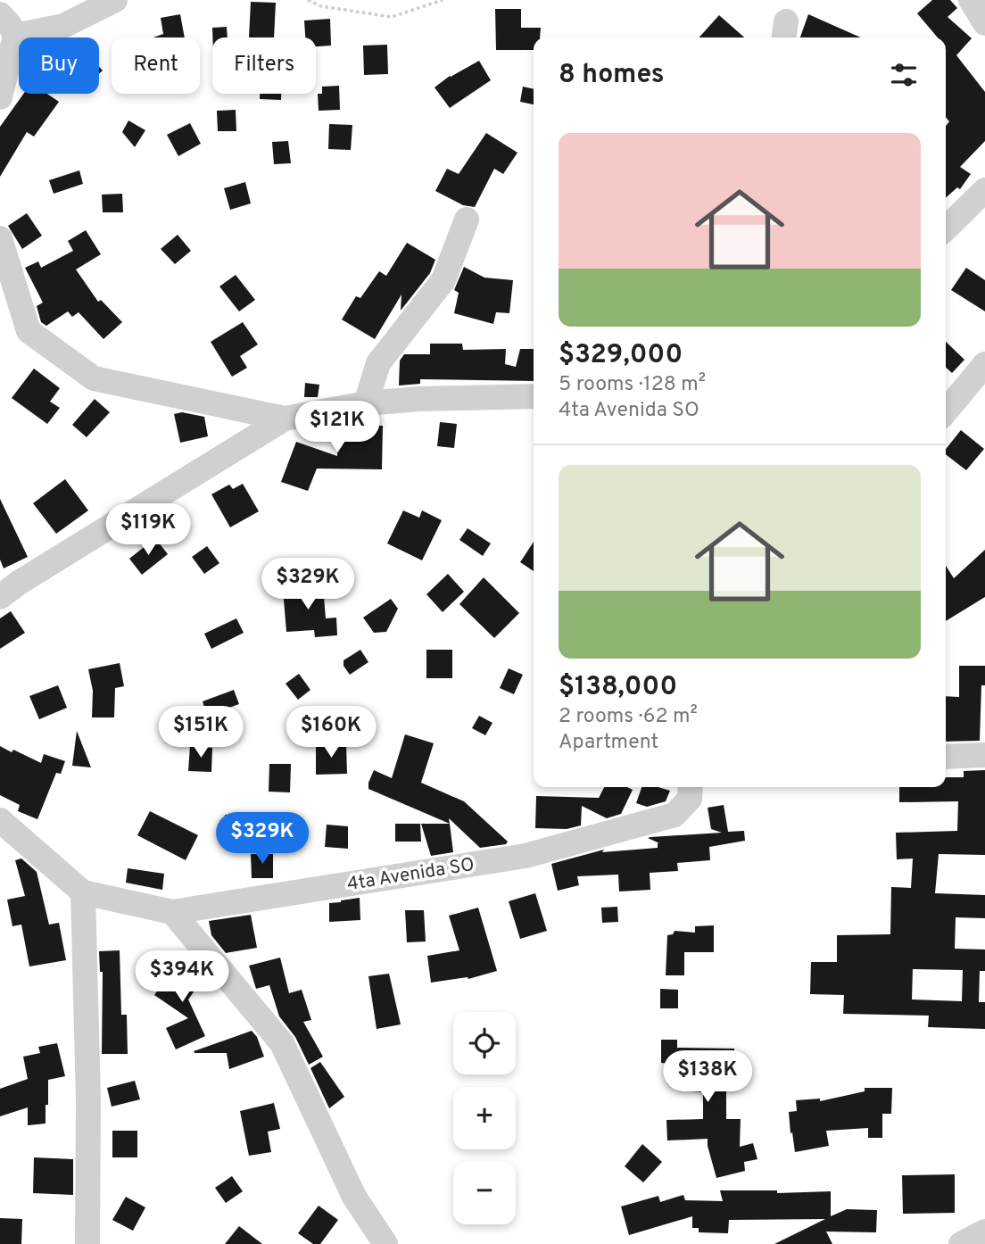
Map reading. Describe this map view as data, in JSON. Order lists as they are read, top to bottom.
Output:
{
  "streets": {
    "street": ["4ta Avenida SO"]
  },
  "page": {
    "chip": ["Buy", "Rent", "Filters"],
    "heading": "8 homes",
    "list": [
      {
        "name": "$329,000",
        "note": "5 rooms · 128 m² · 4ta Avenida SO"
      },
      {
        "name": "$138,000",
        "note": "2 rooms · 62 m² · Apartment"
      }
    ],
    "price": [
      "$121K",
      "$119K",
      "$329K",
      "$151K",
      "$160K",
      "$329K",
      "$394K",
      "$138K"
    ],
    "map_buttons": ["+", "−"]
  }
}
